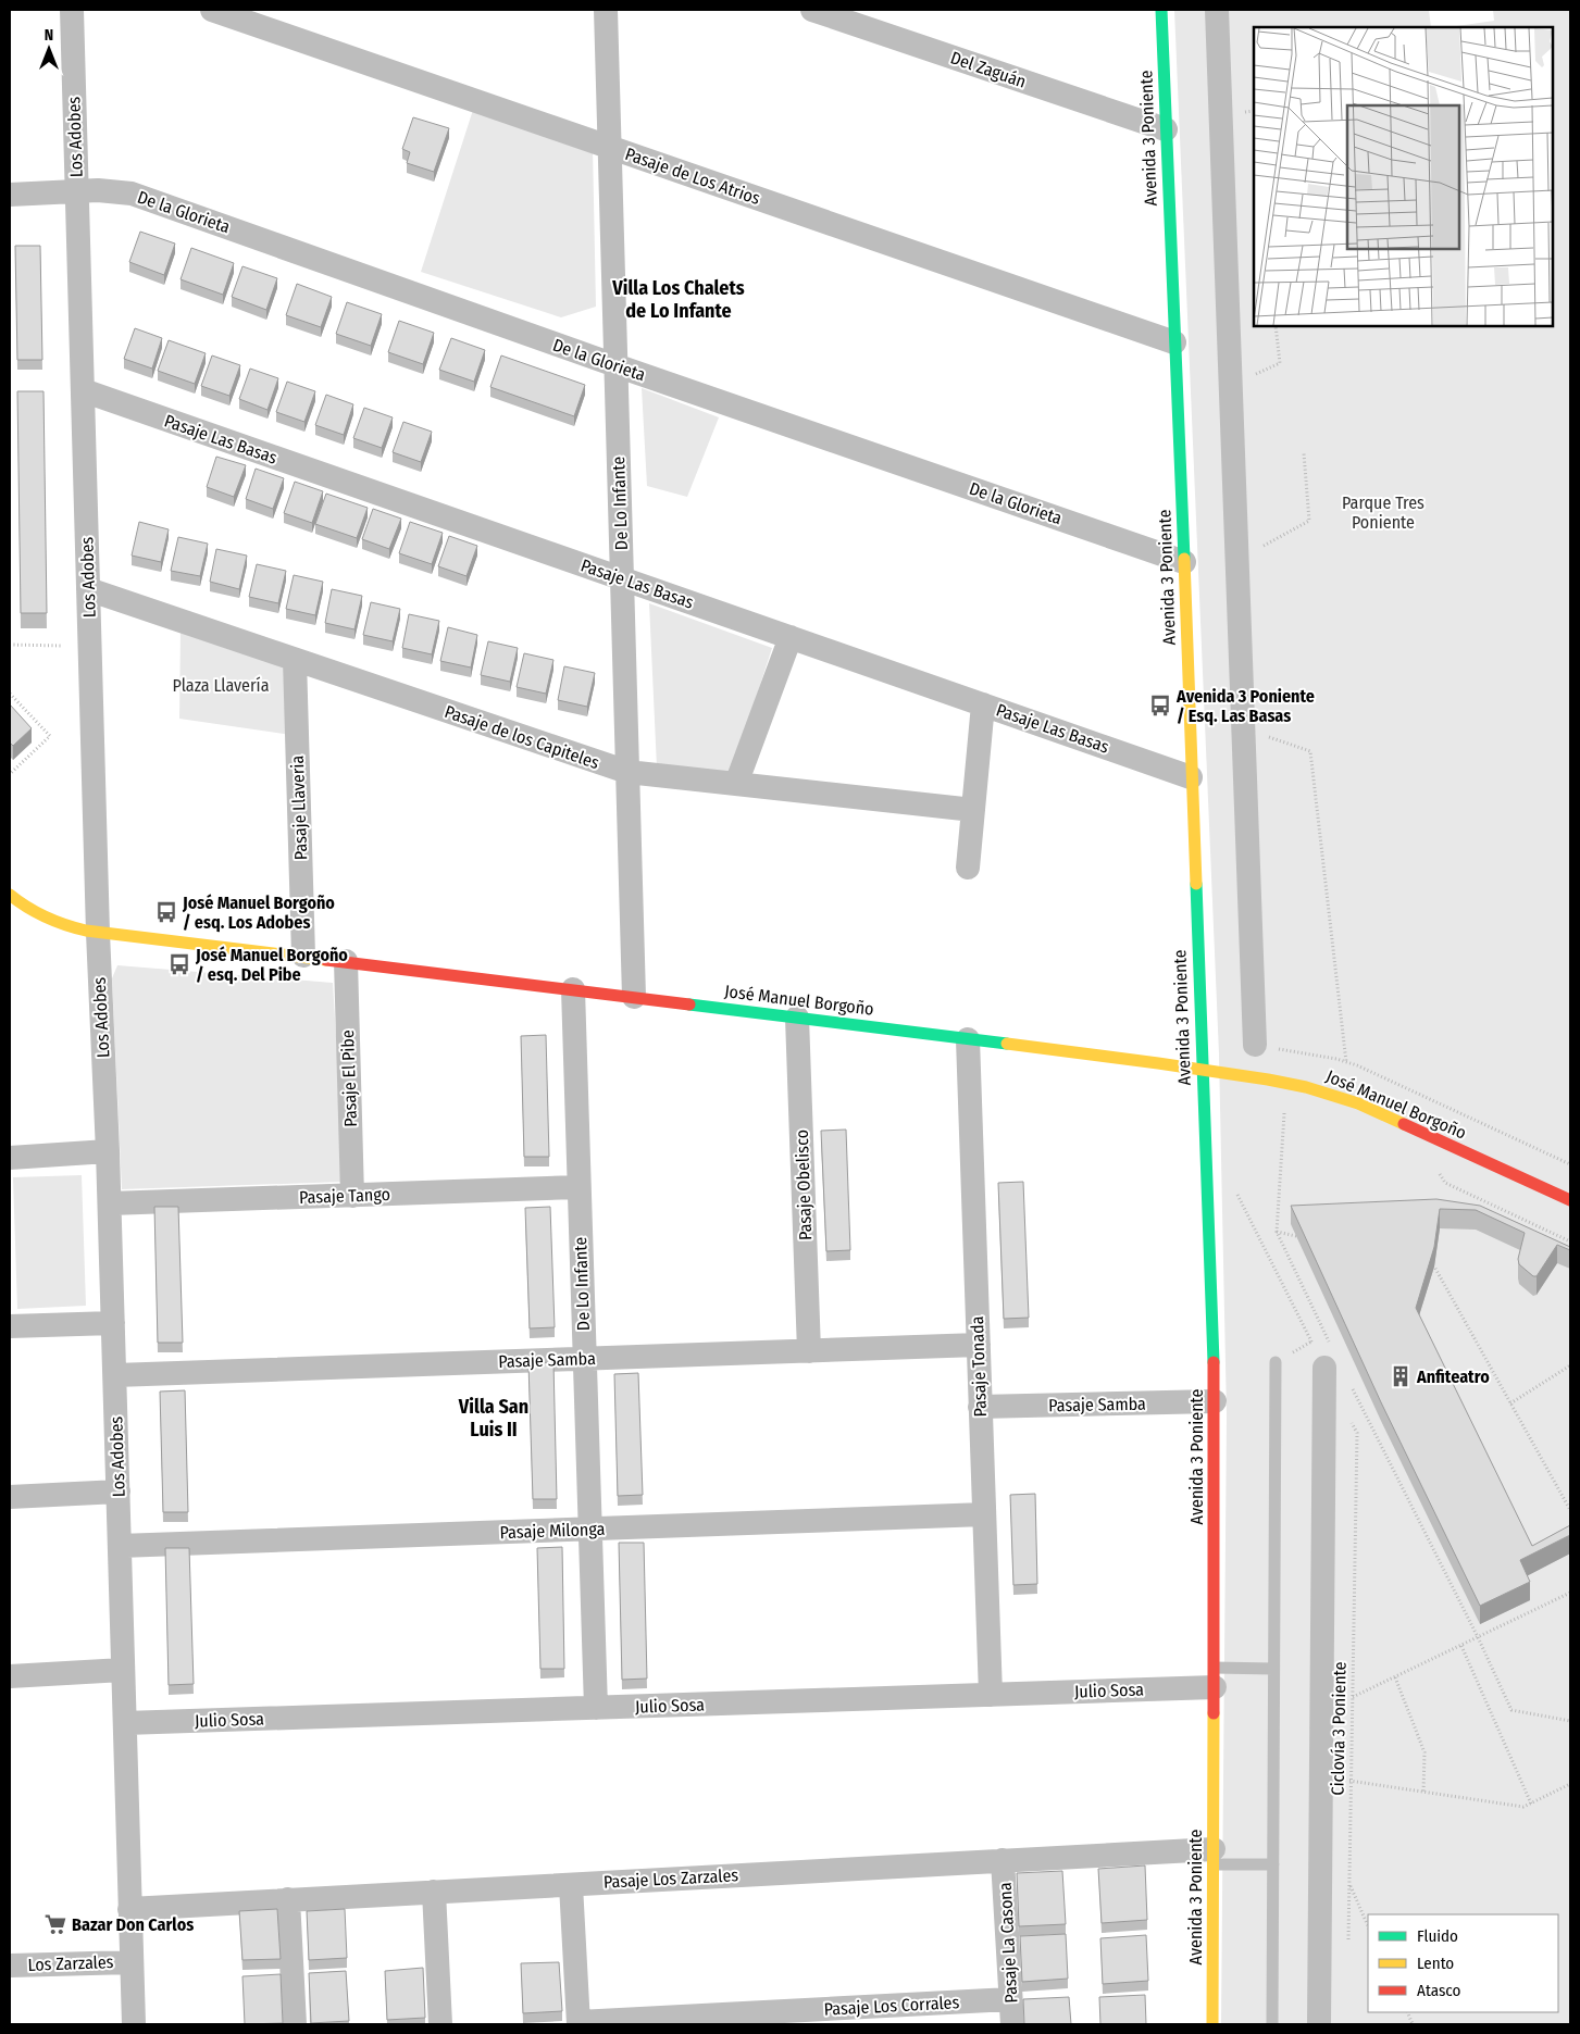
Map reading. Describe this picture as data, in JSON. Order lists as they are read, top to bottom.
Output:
{
  "streets": {
    "main road": ["Avenida 3 Poniente", "José Manuel Borgoño"],
    "street": [
      "Del Zaguán",
      "Los Adobes",
      "Pasaje de Los Atrios",
      "De la Glorieta",
      "Pasaje Las Basas",
      "De Lo Infante",
      "Pasaje de los Capiteles",
      "Pasaje Llaveria",
      "Pasaje El Pibe",
      "Pasaje Obelisco",
      "Pasaje Tango",
      "Pasaje Samba",
      "Pasaje Tonada",
      "Pasaje Milonga",
      "Julio Sosa",
      "Pasaje Los Zarzales",
      "Pasaje La Casona",
      "Los Zarzales",
      "Pasaje Los Corrales"
    ],
    "path": ["Ciclovía 3 Poniente"]
  },
  "crossings": [
    ["Del Zaguán", "Avenida 3 Poniente"],
    ["Los Adobes", "De la Glorieta"],
    ["Los Adobes", "Pasaje Las Basas"],
    ["Los Adobes", "Pasaje de los Capiteles"],
    ["Los Adobes", "José Manuel Borgoño"],
    ["Los Adobes", "Pasaje Tango"],
    ["Los Adobes", "Pasaje Samba"],
    ["Los Adobes", "Pasaje Milonga"],
    ["Los Adobes", "Julio Sosa"],
    ["Los Adobes", "Pasaje Los Zarzales"],
    ["Los Adobes", "Los Zarzales"],
    ["Avenida 3 Poniente", "Pasaje de Los Atrios"],
    ["Avenida 3 Poniente", "De la Glorieta"],
    ["Avenida 3 Poniente", "Pasaje Las Basas"],
    ["Avenida 3 Poniente", "José Manuel Borgoño"],
    ["Avenida 3 Poniente", "Pasaje Samba"],
    ["Avenida 3 Poniente", "Julio Sosa"],
    ["Avenida 3 Poniente", "Pasaje Los Zarzales"],
    ["Pasaje de Los Atrios", "De Lo Infante"],
    ["De la Glorieta", "De Lo Infante"],
    ["Pasaje Las Basas", "De Lo Infante"],
    ["De Lo Infante", "Pasaje de los Capiteles"],
    ["De Lo Infante", "José Manuel Borgoño"],
    ["De Lo Infante", "Pasaje Tango"],
    ["De Lo Infante", "Pasaje Samba"],
    ["De Lo Infante", "Pasaje Milonga"],
    ["De Lo Infante", "Julio Sosa"],
    ["Pasaje de los Capiteles", "Pasaje Llaveria"],
    ["Pasaje Llaveria", "José Manuel Borgoño"],
    ["José Manuel Borgoño", "Pasaje El Pibe"],
    ["José Manuel Borgoño", "Pasaje Obelisco"],
    ["José Manuel Borgoño", "Pasaje Tonada"],
    ["Pasaje El Pibe", "Pasaje Tango"],
    ["Pasaje Obelisco", "Pasaje Samba"],
    ["Pasaje Samba", "Pasaje Tonada"],
    ["Pasaje Tonada", "Pasaje Milonga"],
    ["Pasaje Tonada", "Julio Sosa"],
    ["Pasaje Los Zarzales", "Pasaje La Casona"],
    ["Pasaje La Casona", "Pasaje Los Corrales"]
  ],
  "districts": ["Villa Los Chalets de Lo Infante", "Villa San Luis II"],
  "parks": ["Parque Tres Poniente", "Plaza Llavería"],
  "places": {
    "bus stop": ["Avenida 3 Poniente / Esq. Las Basas", "José Manuel Borgoño / esq. Los Adobes", "José Manuel Borgoño / esq. Del Pibe"],
    "building": ["Anfiteatro"],
    "supermarket": ["Bazar Don Carlos"]
  },
  "legend": ["Fluido", "Lento", "Atasco"],
  "north": "top"
}
